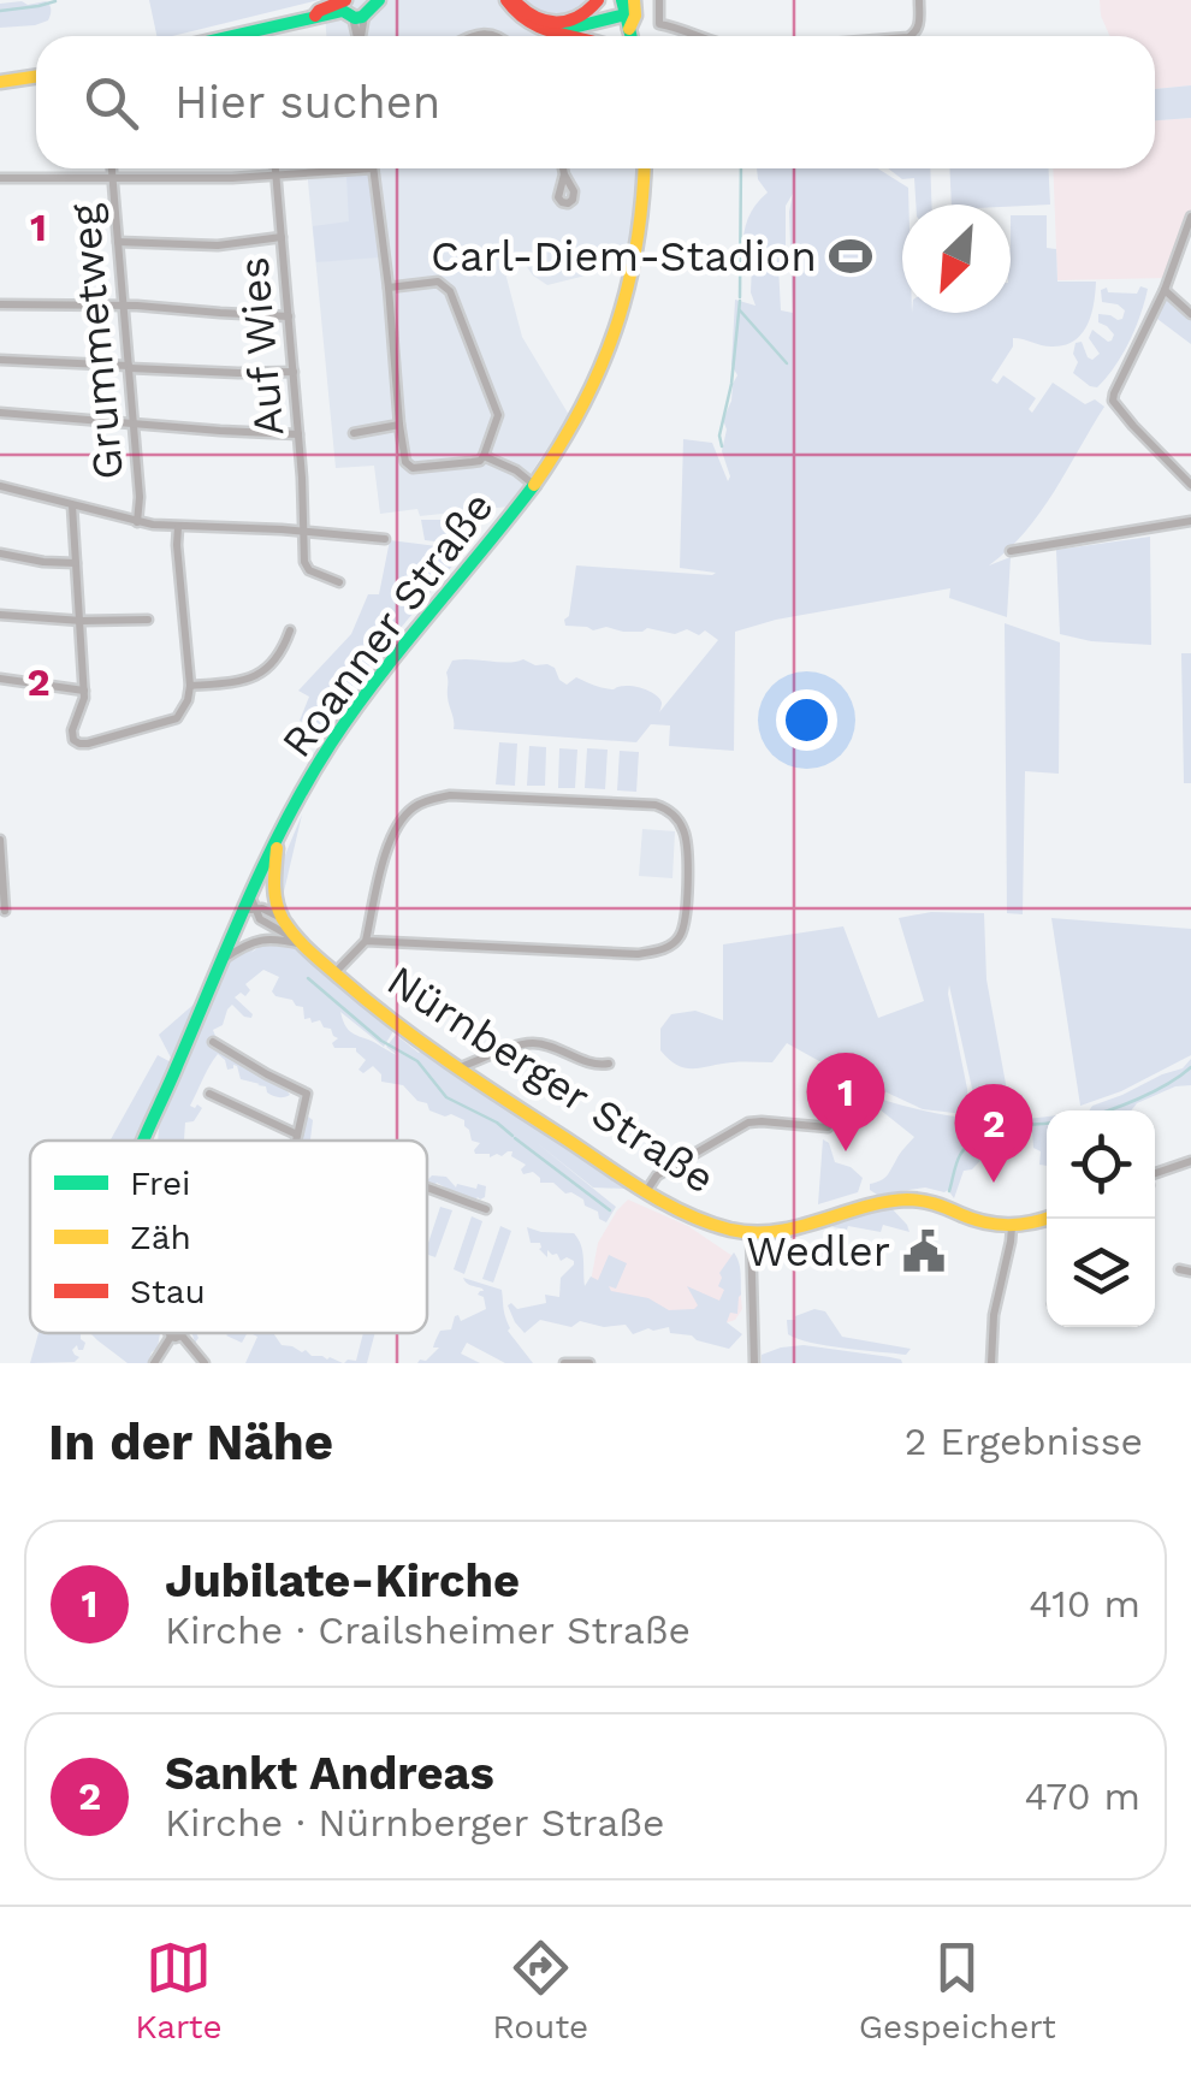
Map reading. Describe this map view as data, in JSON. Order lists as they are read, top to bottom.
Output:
{
  "streets": {
    "street": [
      "Grummetweg",
      "Auf Wies",
      "Roanner Straße",
      "Nürnberger Straße"
    ]
  },
  "crossings": [
    ["Roanner Straße", "Nürnberger Straße"]
  ],
  "places": {
    "sports": ["Carl-Diem-Stadion"],
    "public building": ["Wedler"]
  },
  "legend": ["Frei", "Zäh", "Stau"],
  "north": "bottom left",
  "page": {
    "search": "Hier suchen",
    "pins": ["1", "2"],
    "heading": ["In der Nähe", "2 Ergebnisse"],
    "list": [
      {
        "mark": "1",
        "name": "Jubilate-Kirche",
        "note": "Kirche · Crailsheimer Straße",
        "value": "410 m"
      },
      {
        "mark": "2",
        "name": "Sankt Andreas",
        "note": "Kirche · Nürnberger Straße",
        "value": "470 m"
      }
    ],
    "nav": ["Karte", "Route", "Gespeichert"]
  },
  "grid": {
    "rows": ["1", "2"]
  }
}
